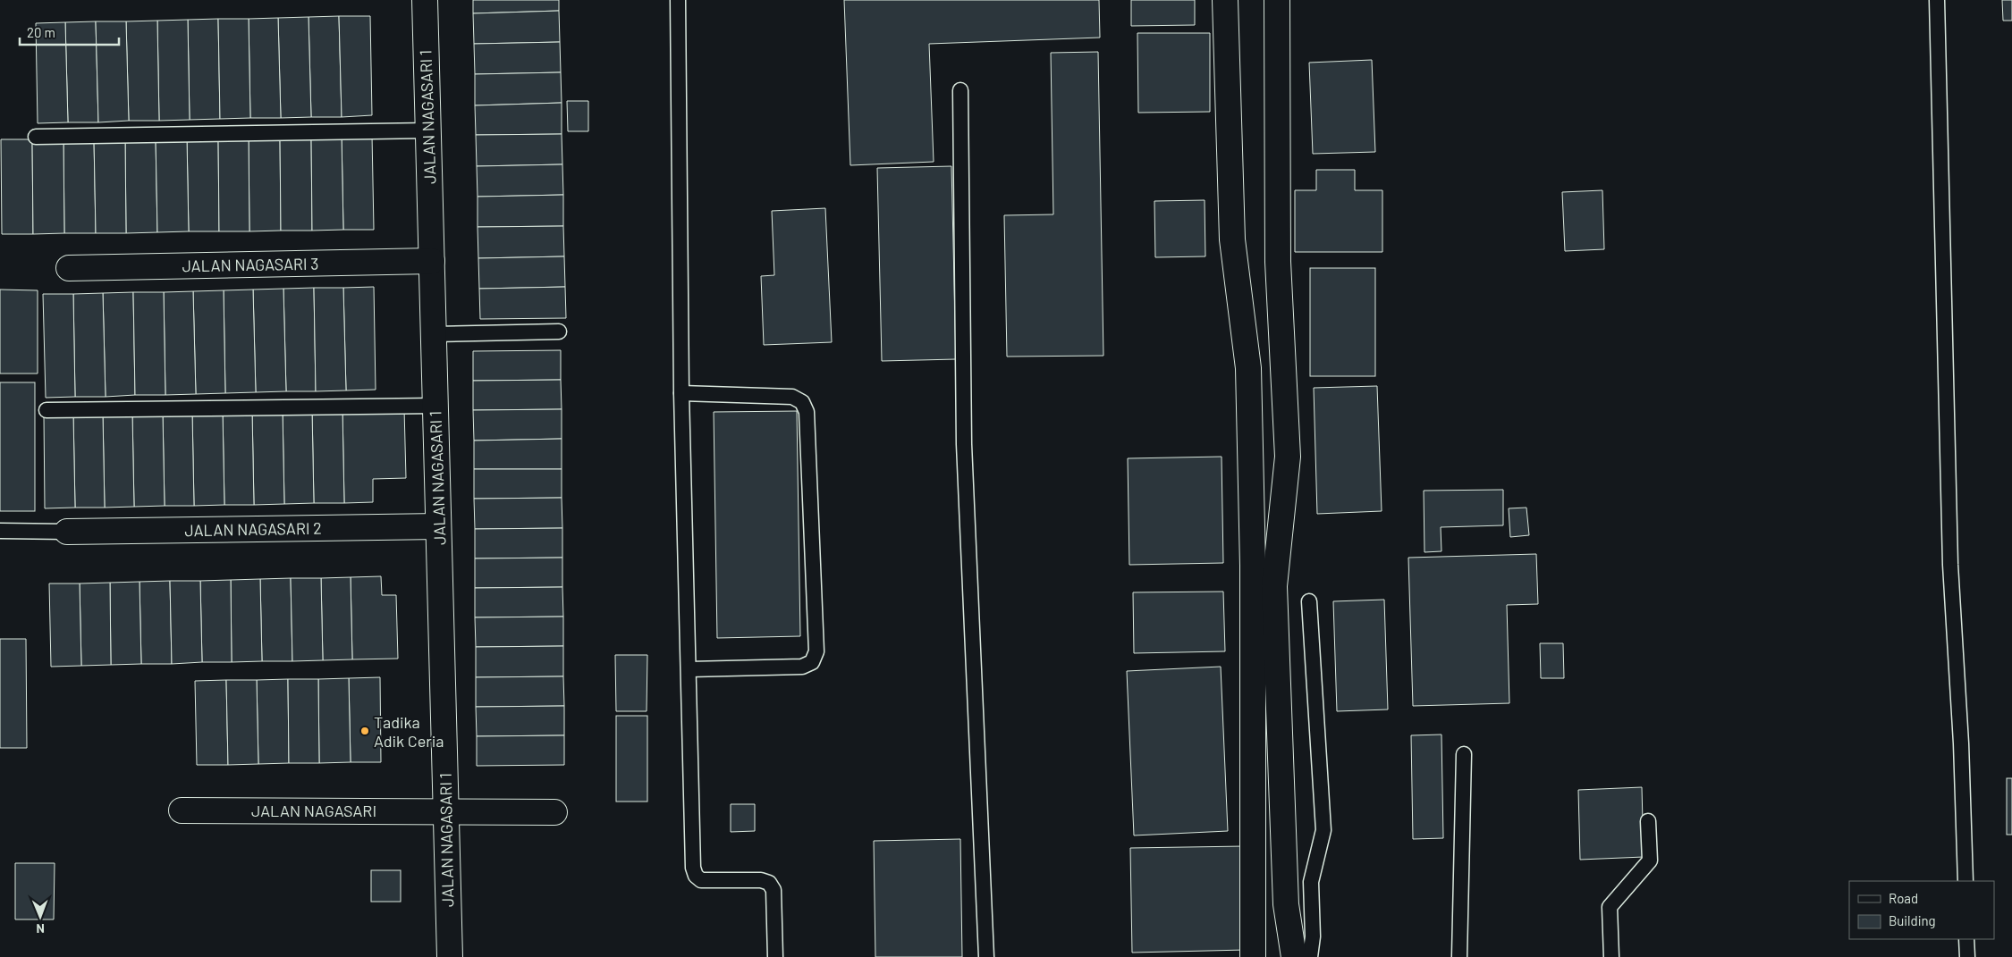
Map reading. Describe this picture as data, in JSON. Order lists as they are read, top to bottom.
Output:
{
  "streets": {
    "street": [
      "JALAN NAGASARI 1",
      "JALAN NAGASARI 3",
      "JALAN NAGASARI 2",
      "JALAN NAGASARI"
    ]
  },
  "crossings": [
    ["JALAN NAGASARI 1", "JALAN NAGASARI 3"],
    ["JALAN NAGASARI 1", "JALAN NAGASARI 2"],
    ["JALAN NAGASARI 1", "JALAN NAGASARI"]
  ],
  "places": ["Tadika Adik Ceria"],
  "legend": ["Road", "Building"],
  "scale_bar": "20 m",
  "north": "bottom"
}
